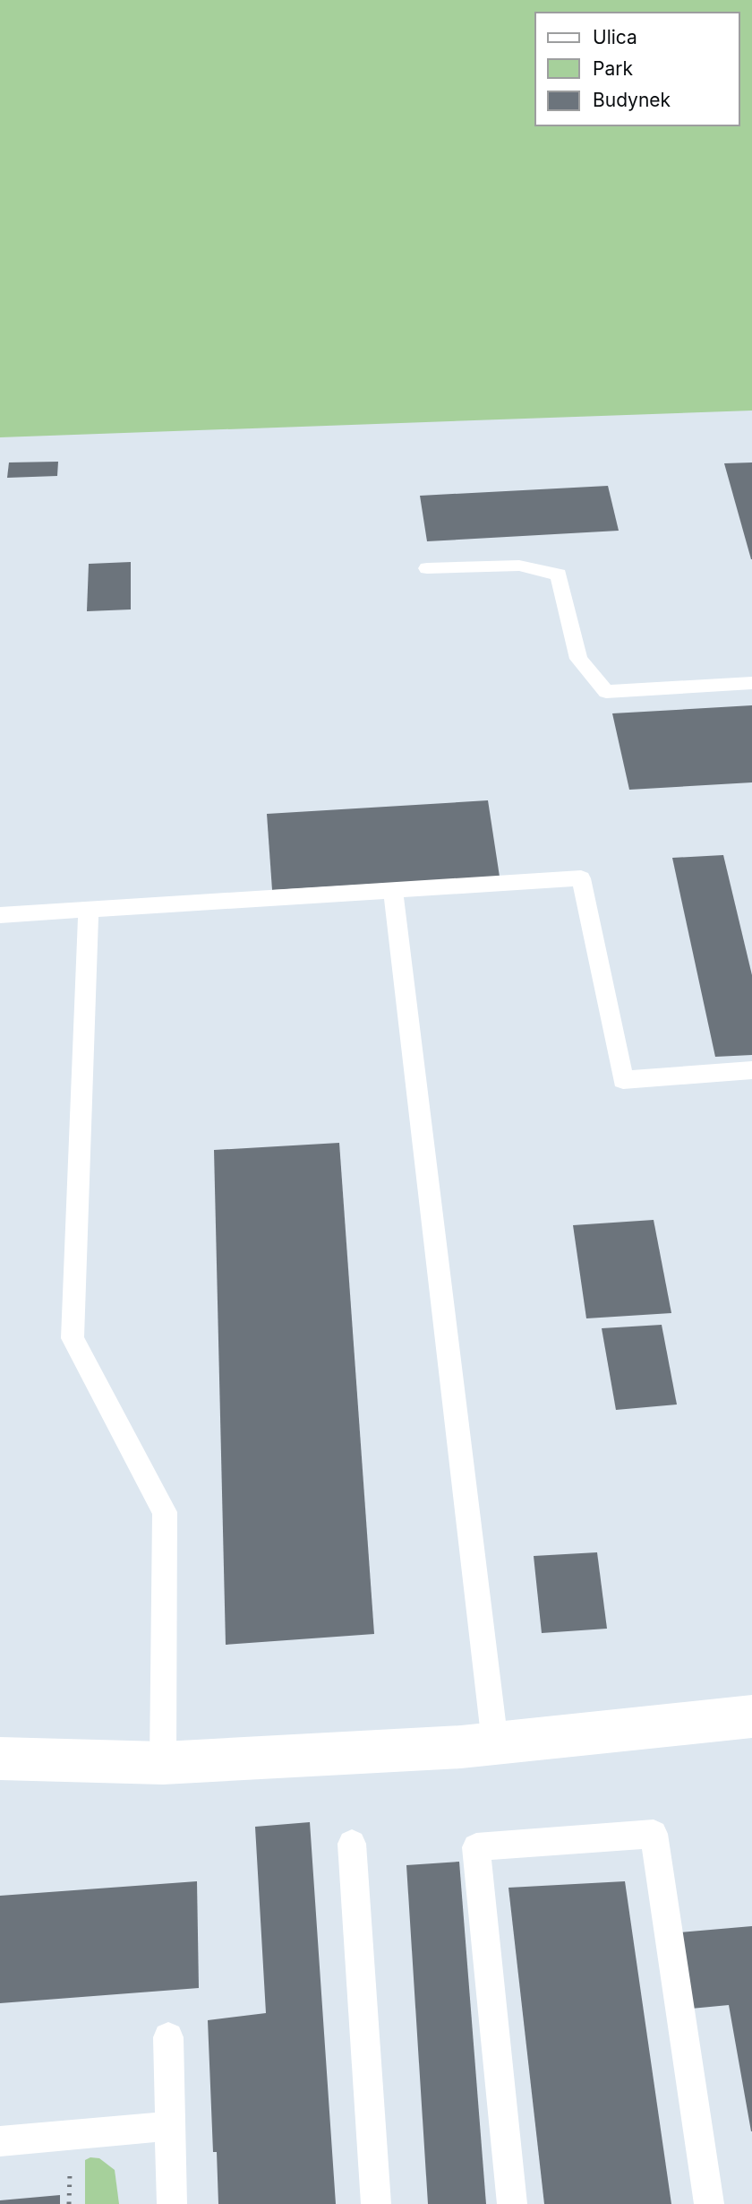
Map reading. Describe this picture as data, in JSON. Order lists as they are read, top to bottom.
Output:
{
  "legend": ["Ulica", "Park", "Budynek"]
}
